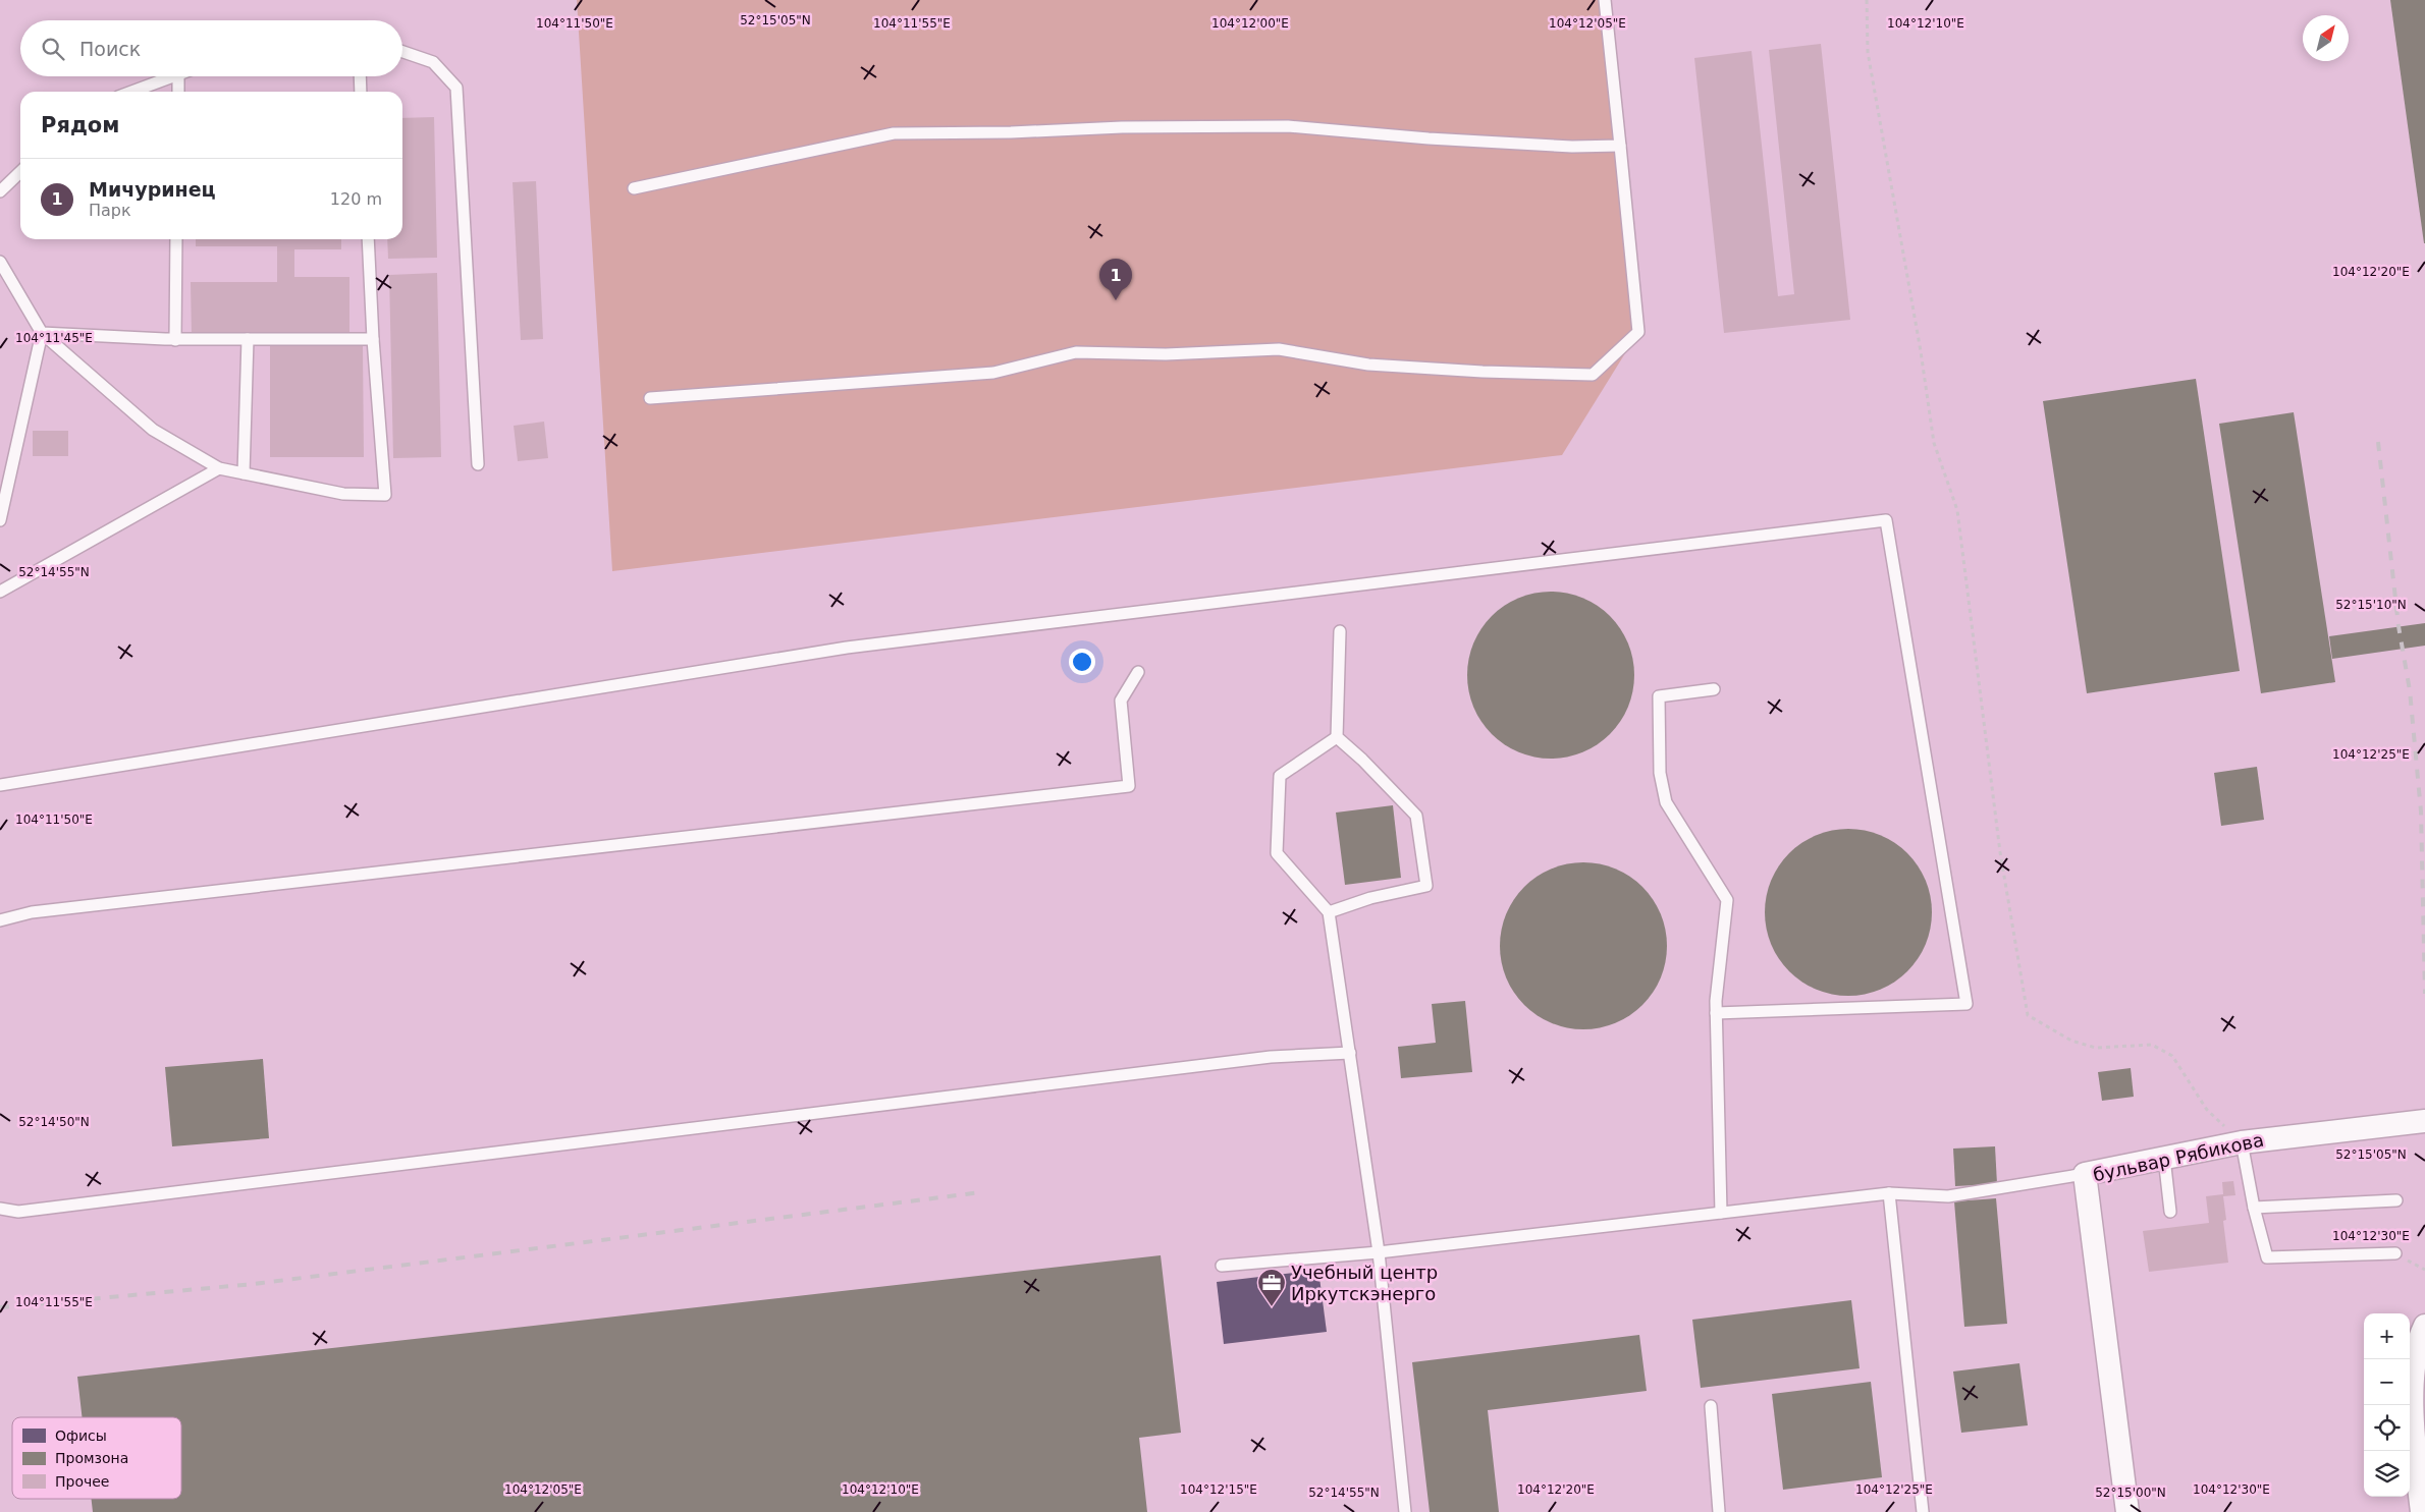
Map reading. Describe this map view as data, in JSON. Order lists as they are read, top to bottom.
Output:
{
  "streets": {
    "street": ["бульвар Рябикова"]
  },
  "places": {
    "office": ["Учебный центр Иркутскэнерго"]
  },
  "legend": ["Офисы", "Промзона", "Прочее"],
  "north": "top right",
  "page": {
    "search": "Поиск",
    "heading": "Рядом",
    "list": [
      {
        "mark": "1",
        "name": "Мичуринец",
        "note": "Парк",
        "value": "120 m"
      }
    ],
    "pins": "1",
    "map_buttons": ["+", "−"]
  },
  "coordinates": [
    "52°15'05\"N",
    "104°11'50\"E",
    "104°11'55\"E",
    "104°12'00\"E",
    "104°12'05\"E",
    "104°12'10\"E",
    "104°12'20\"E",
    "104°11'45\"E",
    "52°14'55\"N",
    "52°15'10\"N",
    "104°12'25\"E",
    "52°14'50\"N",
    "104°12'30\"E",
    "104°12'15\"E",
    "52°15'00\"N"
  ]
}
